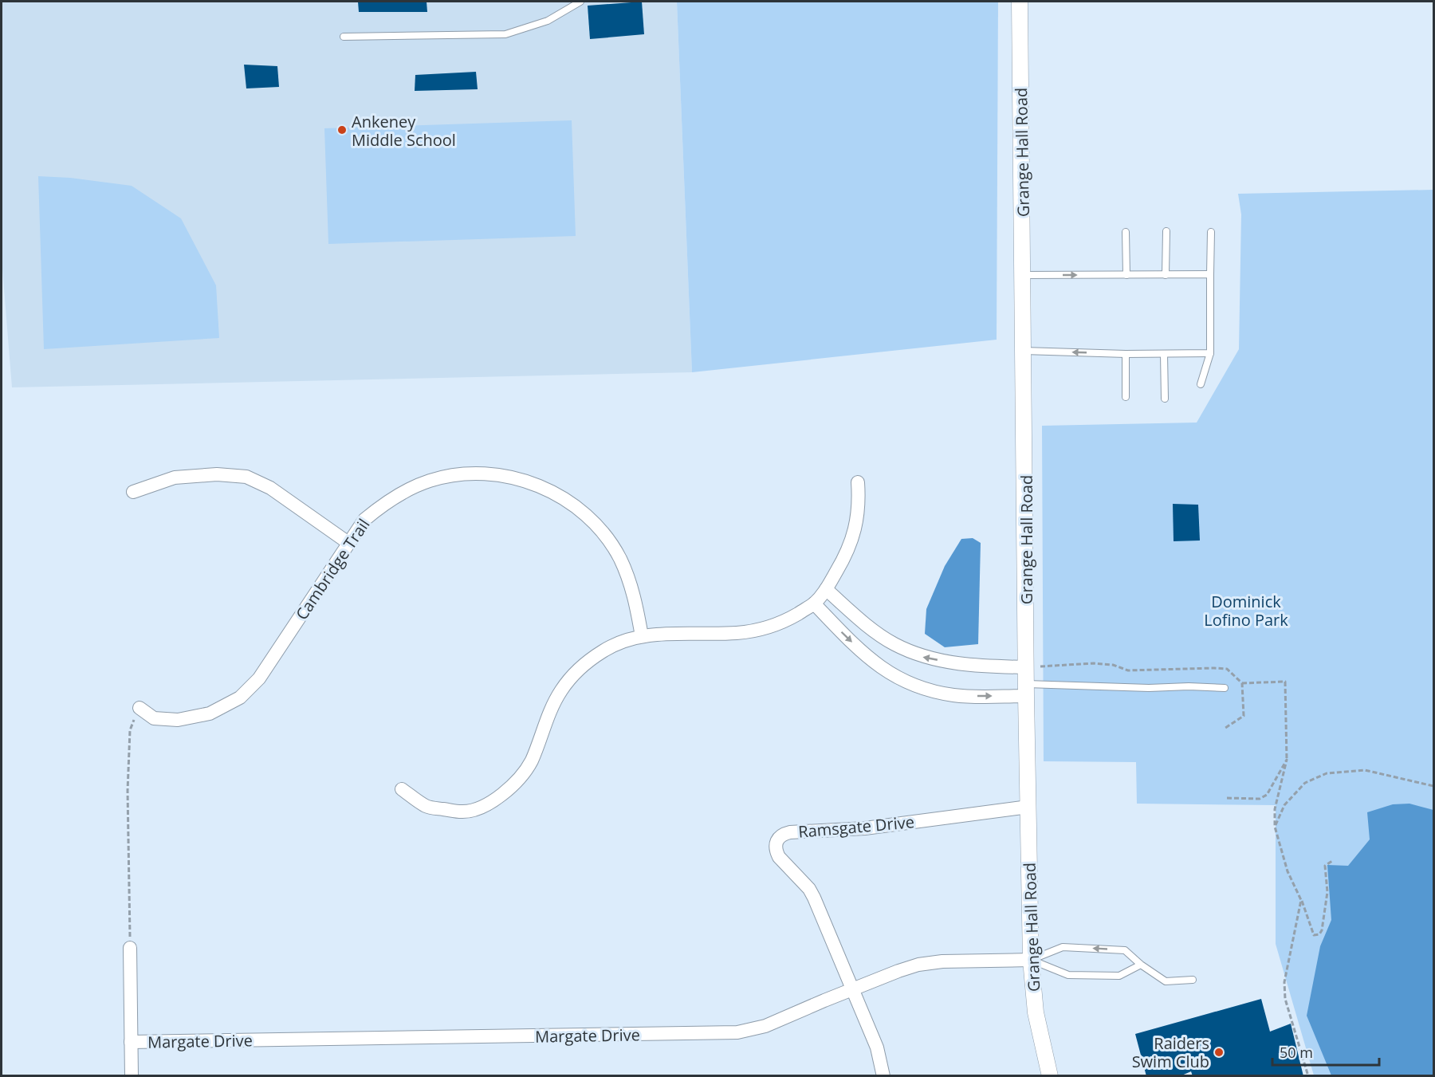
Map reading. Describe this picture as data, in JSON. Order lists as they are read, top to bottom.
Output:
{
  "streets": {
    "street": [
      "Grange Hall Road",
      "Cambridge Trail",
      "Ramsgate Drive",
      "Margate Drive"
    ]
  },
  "crossings": [
    ["Grange Hall Road", "Ramsgate Drive"],
    ["Grange Hall Road", "Margate Drive"],
    ["Ramsgate Drive", "Margate Drive"]
  ],
  "parks": ["Dominick Lofino Park"],
  "places": ["Ankeney Middle School", "Raiders Swim Club"],
  "scale_bar": "50 m"
}
